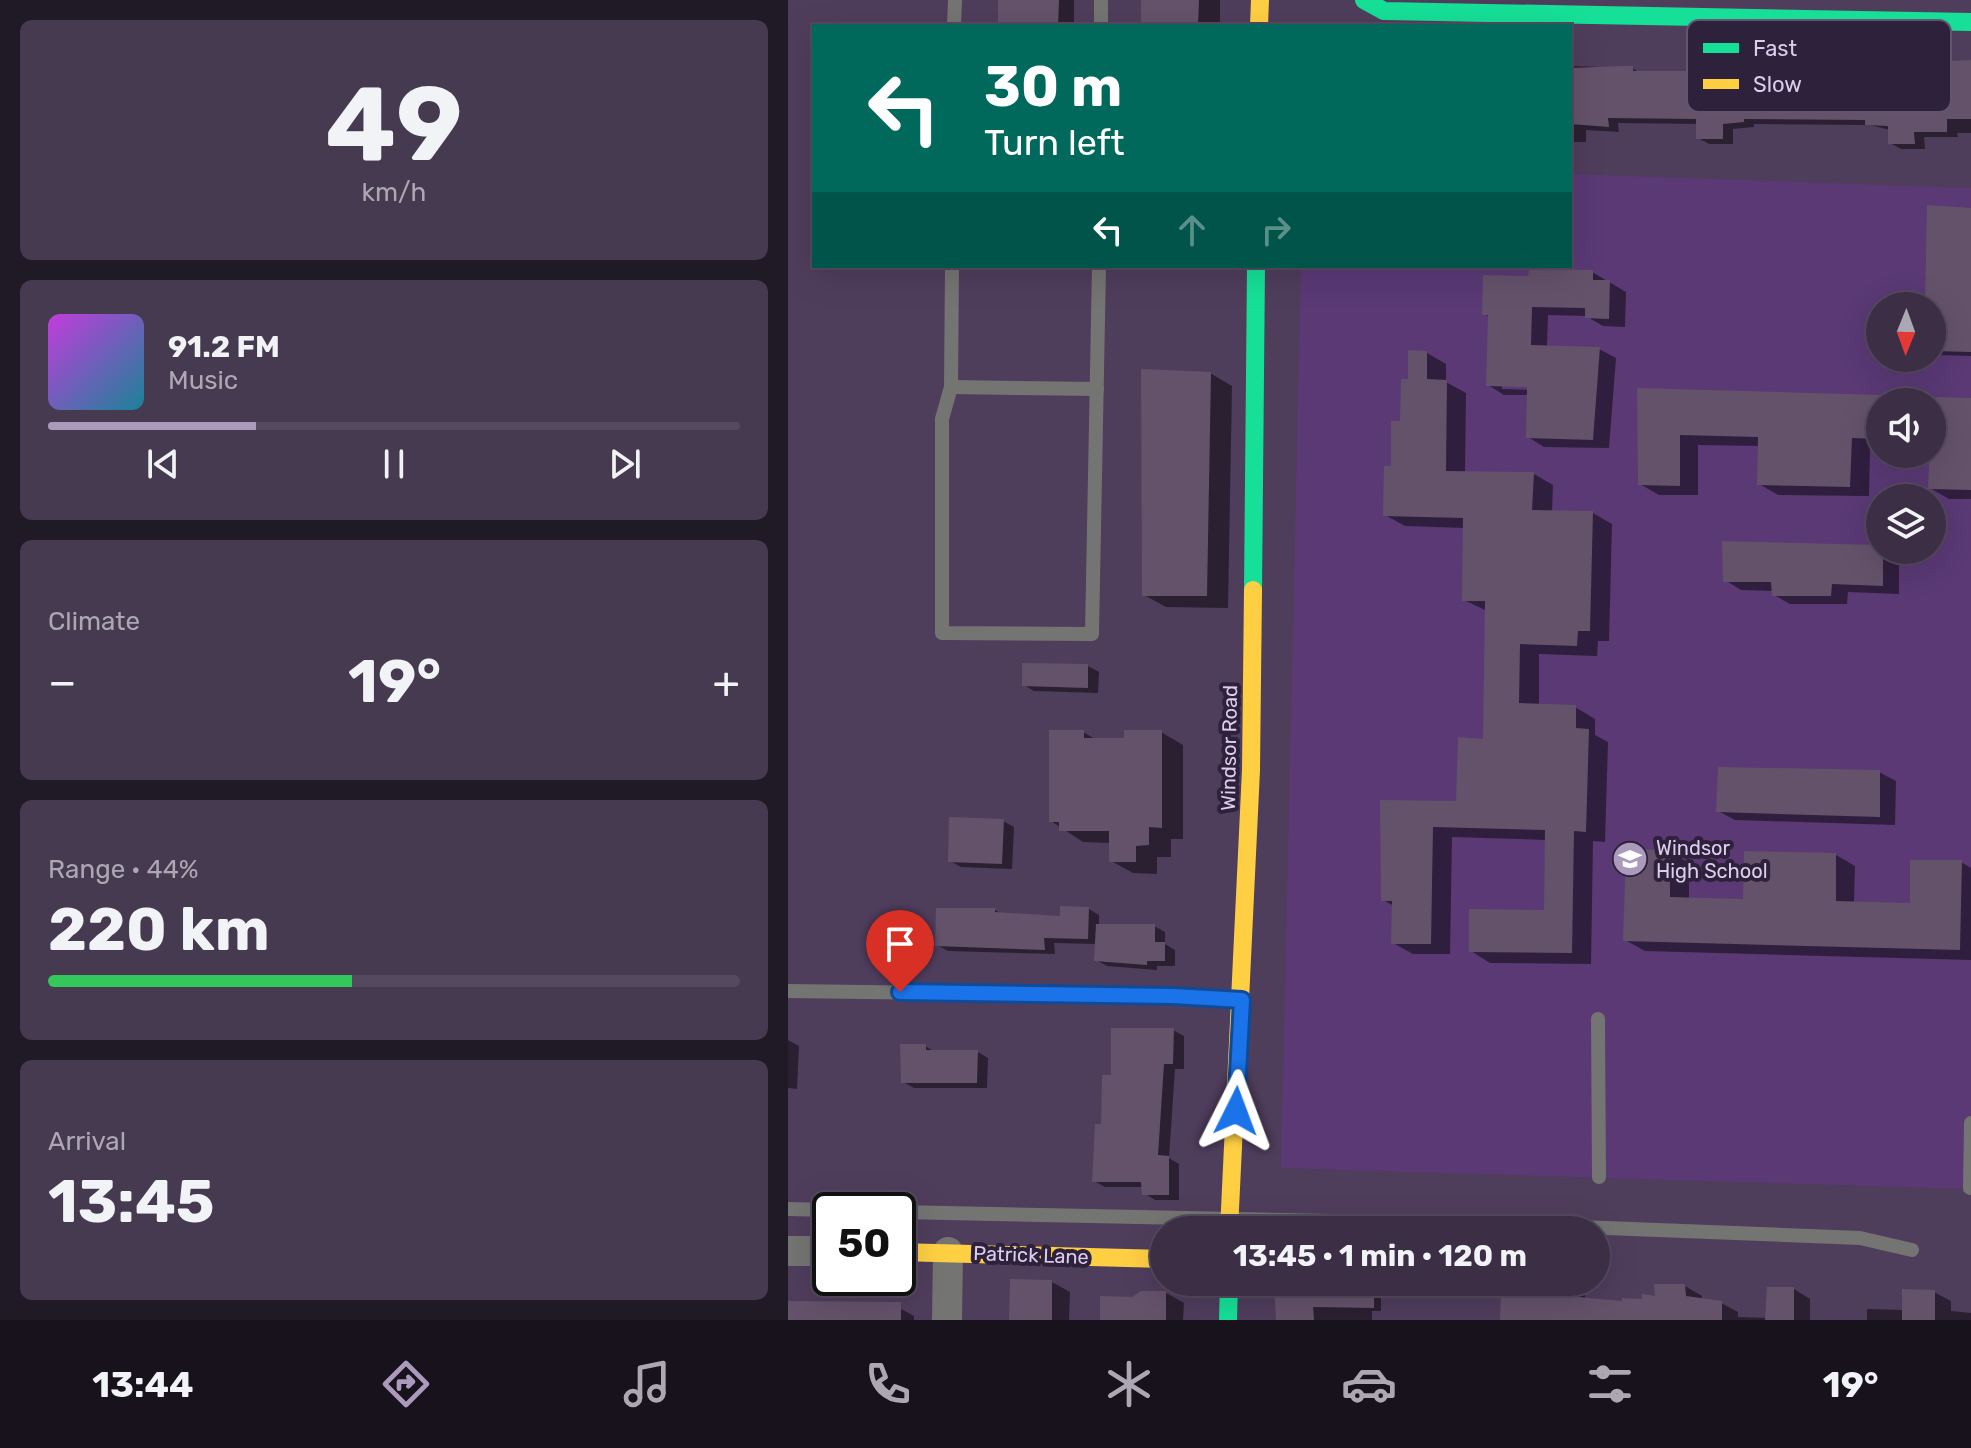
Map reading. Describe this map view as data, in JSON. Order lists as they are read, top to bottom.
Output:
{
  "streets": {
    "main road": ["Windsor Road", "Patrick Lane"]
  },
  "places": {
    "school or university": ["Windsor High School"]
  },
  "legend": ["Fast", "Slow"],
  "north": "bottom",
  "page": {
    "tile": [
      ["49", "km/h"],
      "Climate",
      ["Range · 44%", "220 km"],
      ["Arrival", "13:45"]
    ],
    "turn": ["30 m", "Turn left"],
    "song": ["91.2 FM", "Music"],
    "heat": ["−", "19°", "+"],
    "limit": "50",
    "trip": "13:45 · 1 min · 120 m",
    "tabs": ["13:44", "19°"]
  }
}
